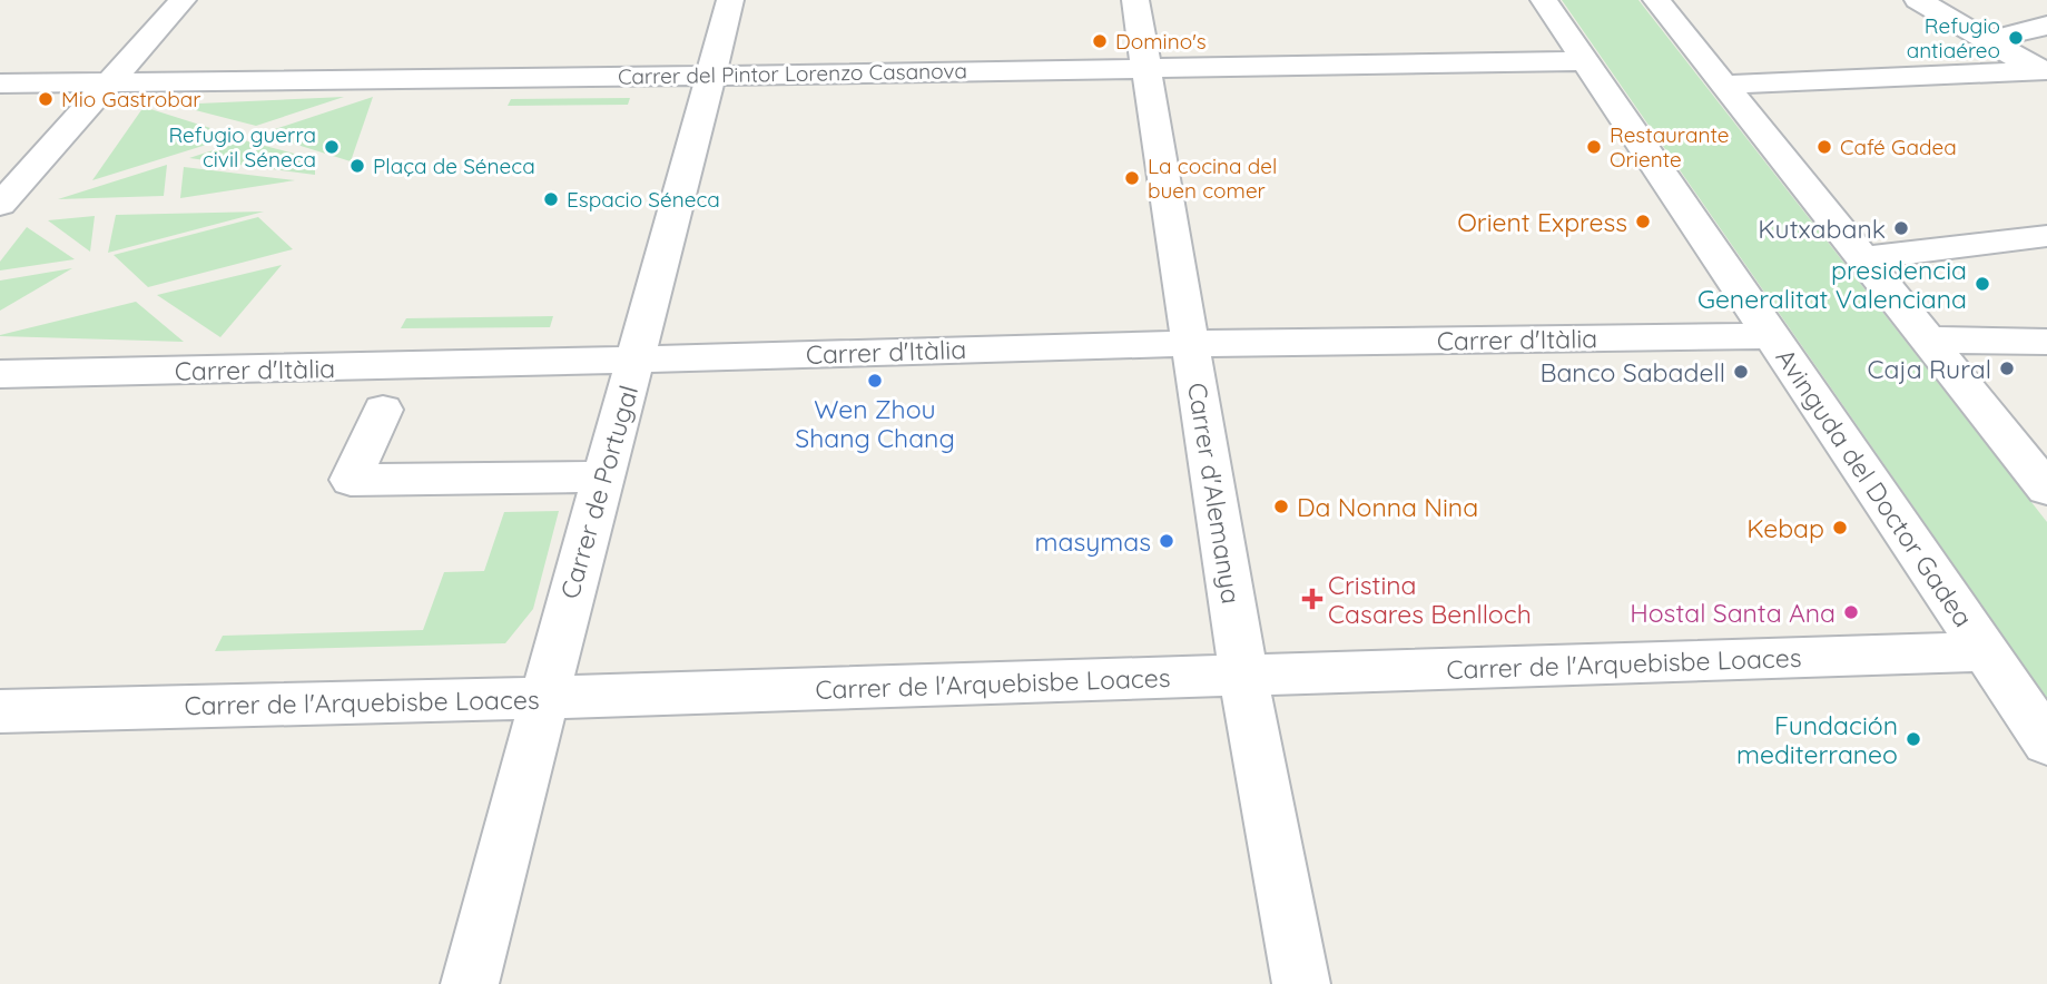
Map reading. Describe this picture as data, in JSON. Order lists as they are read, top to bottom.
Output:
{
  "streets": {
    "street": [
      "Carrer del Pintor Lorenzo Casanova",
      "Carrer d'Itàlia",
      "Avinguda del Doctor Gadea",
      "Carrer de Portugal",
      "Carrer d'Alemanya",
      "Carrer de l'Arquebisbe Loaces"
    ]
  },
  "crossings": [
    ["Carrer del Pintor Lorenzo Casanova", "Avinguda del Doctor Gadea"],
    ["Carrer del Pintor Lorenzo Casanova", "Carrer de Portugal"],
    ["Carrer del Pintor Lorenzo Casanova", "Carrer d'Alemanya"],
    ["Carrer d'Itàlia", "Avinguda del Doctor Gadea"],
    ["Carrer d'Itàlia", "Carrer de Portugal"],
    ["Carrer d'Itàlia", "Carrer d'Alemanya"],
    ["Avinguda del Doctor Gadea", "Carrer de l'Arquebisbe Loaces"],
    ["Carrer de Portugal", "Carrer de l'Arquebisbe Loaces"],
    ["Carrer d'Alemanya", "Carrer de l'Arquebisbe Loaces"]
  ],
  "places": {
    "other": [
      "Refugio antiaéreo",
      "Domino's",
      "Mio Gastrobar",
      "Refugio guerra civil Séneca",
      "Restaurante Oriente",
      "Café Gadea",
      "Plaça de Séneca",
      "La cocina del buen comer",
      "Espacio Séneca",
      "Orient Express",
      "Kutxabank",
      "presidencia Generalitat Valenciana",
      "Caja Rural",
      "Banco Sabadell",
      "Wen Zhou Shang Chang",
      "Da Nonna Nina",
      "Kebap",
      "masymas",
      "Hostal Santa Ana",
      "Fundación mediterraneo"
    ],
    "health": ["Cristina Casares Benlloch"]
  }
}
